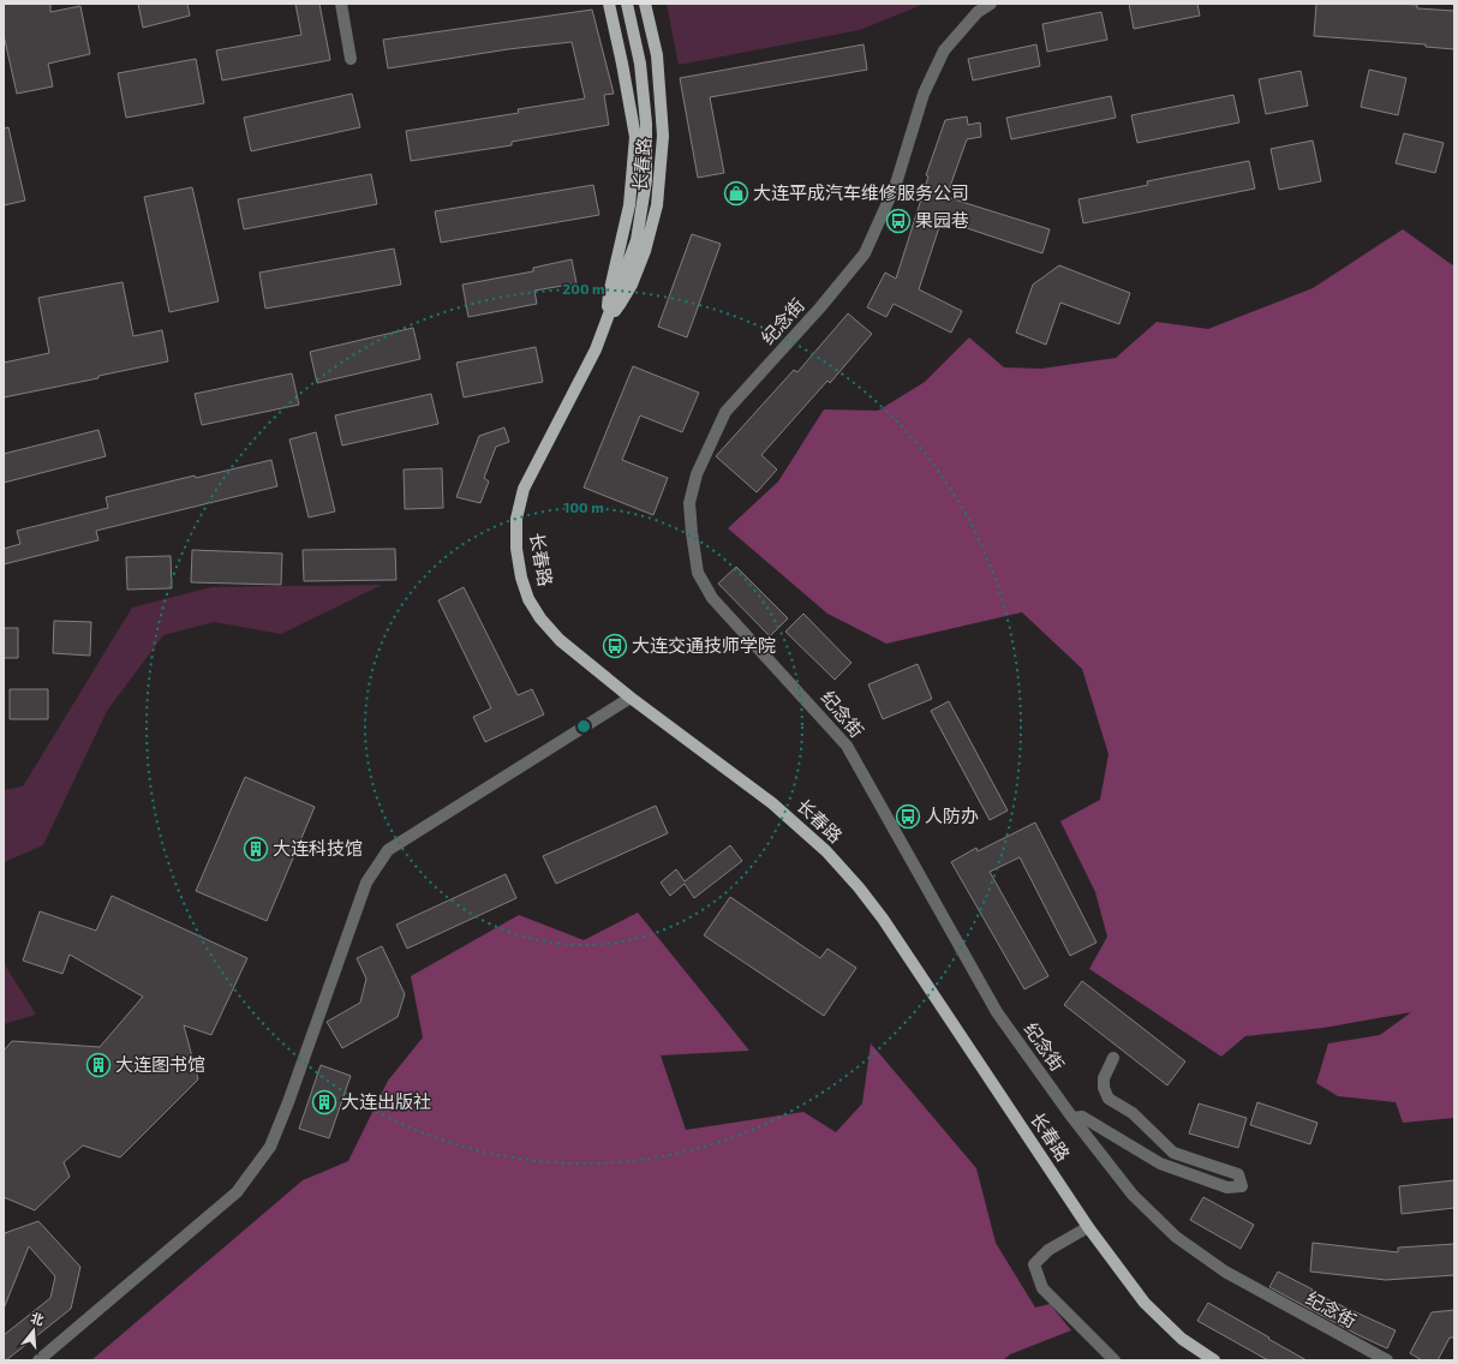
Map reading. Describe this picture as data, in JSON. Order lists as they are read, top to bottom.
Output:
{
  "streets": {
    "main road": ["长春路"],
    "street": ["纪念街"]
  },
  "places": {
    "shop": ["大连平成汽车维修服务公司"],
    "bus stop": ["果园巷", "大连交通技师学院", "人防办"],
    "building": ["大连科技馆", "大连图书馆", "大连出版社"]
  },
  "north": "top",
  "rings": ["200 m", "100 m"]
}
